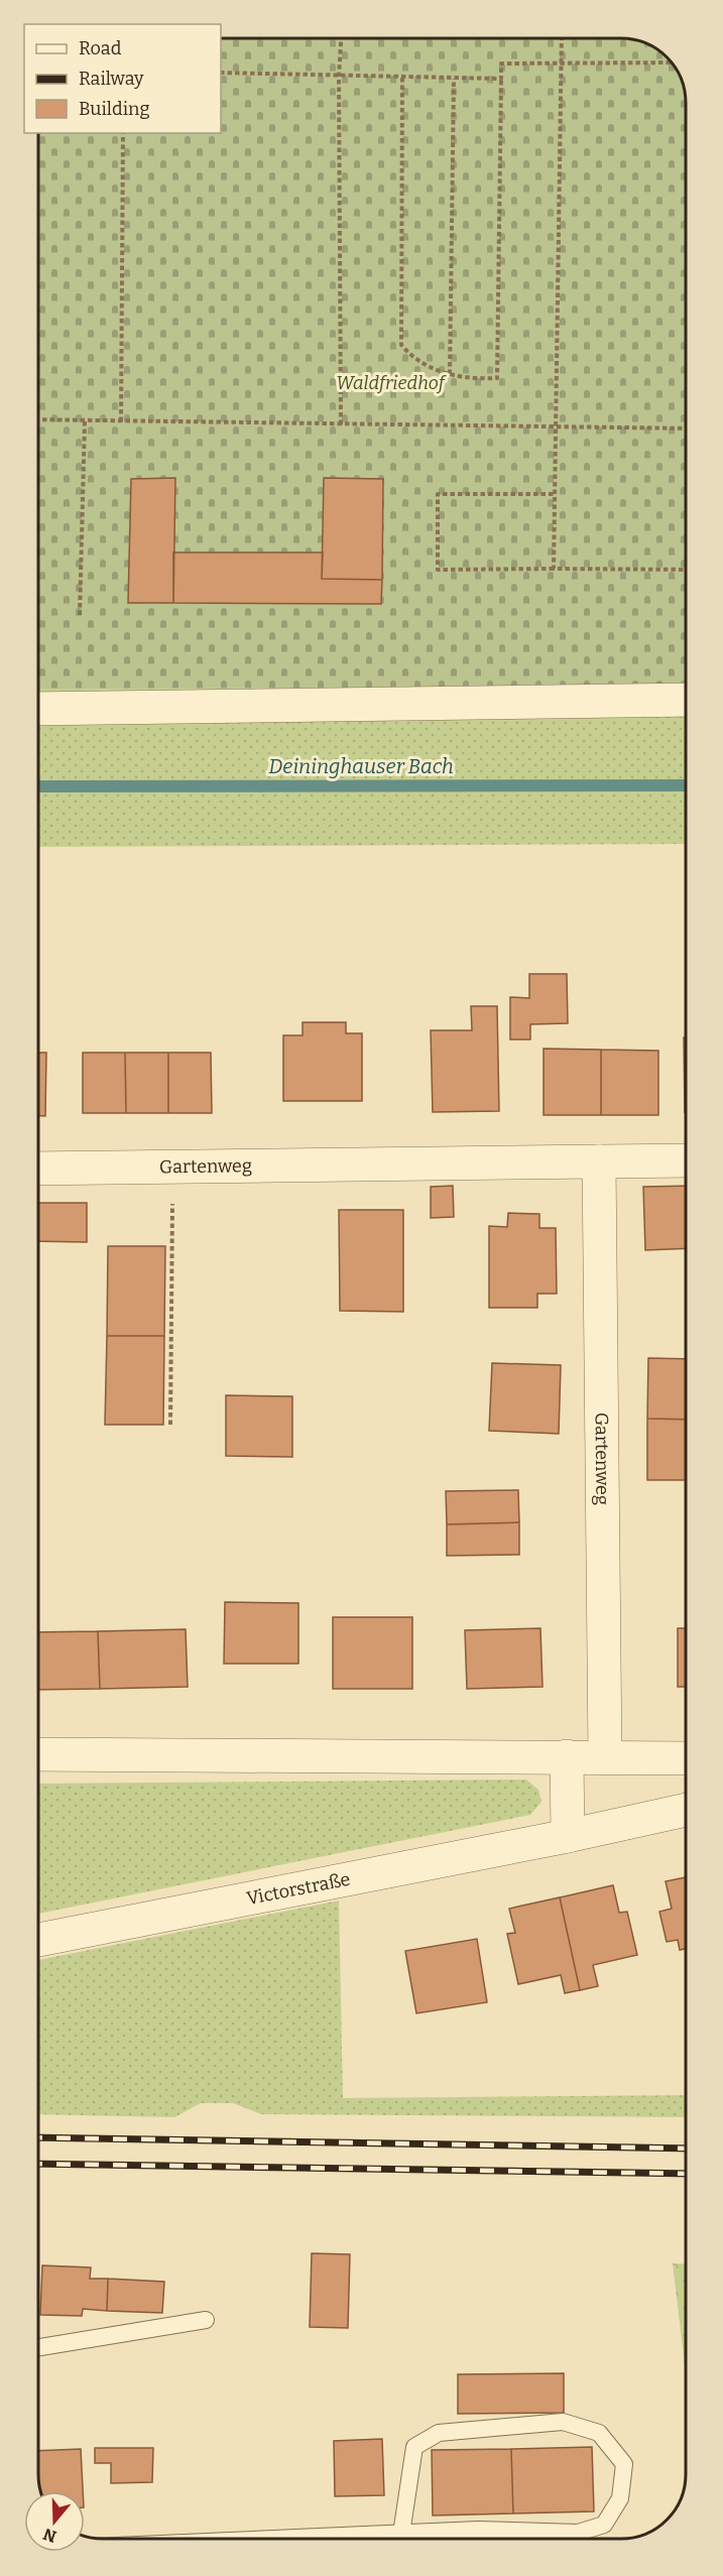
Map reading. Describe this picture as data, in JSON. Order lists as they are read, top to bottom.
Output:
{
  "streets": {
    "street": ["Gartenweg", "Victorstraße"]
  },
  "water": ["Deininghauser Bach"],
  "parks": ["Waldfriedhof"],
  "legend": ["Road", "Railway", "Building"],
  "north": "bottom"
}
